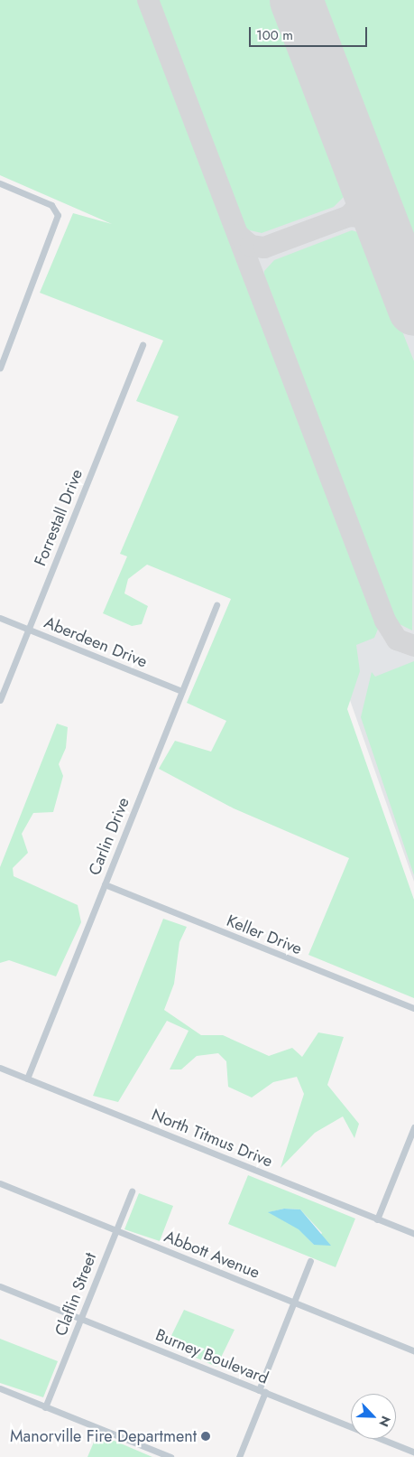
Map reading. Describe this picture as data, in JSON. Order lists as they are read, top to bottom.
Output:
{
  "streets": {
    "street": [
      "Forrestall Drive",
      "Aberdeen Drive",
      "Carlin Drive",
      "Keller Drive",
      "North Titmus Drive",
      "Abbott Avenue",
      "Claflin Street",
      "Burney Boulevard"
    ]
  },
  "crossings": [
    ["Forrestall Drive", "Aberdeen Drive"],
    ["Aberdeen Drive", "Carlin Drive"],
    ["Carlin Drive", "Keller Drive"],
    ["Carlin Drive", "North Titmus Drive"],
    ["Abbott Avenue", "Claflin Street"],
    ["Claflin Street", "Burney Boulevard"]
  ],
  "places": ["Manorville Fire Department"],
  "scale_bar": "100 m",
  "north": "bottom right"
}
